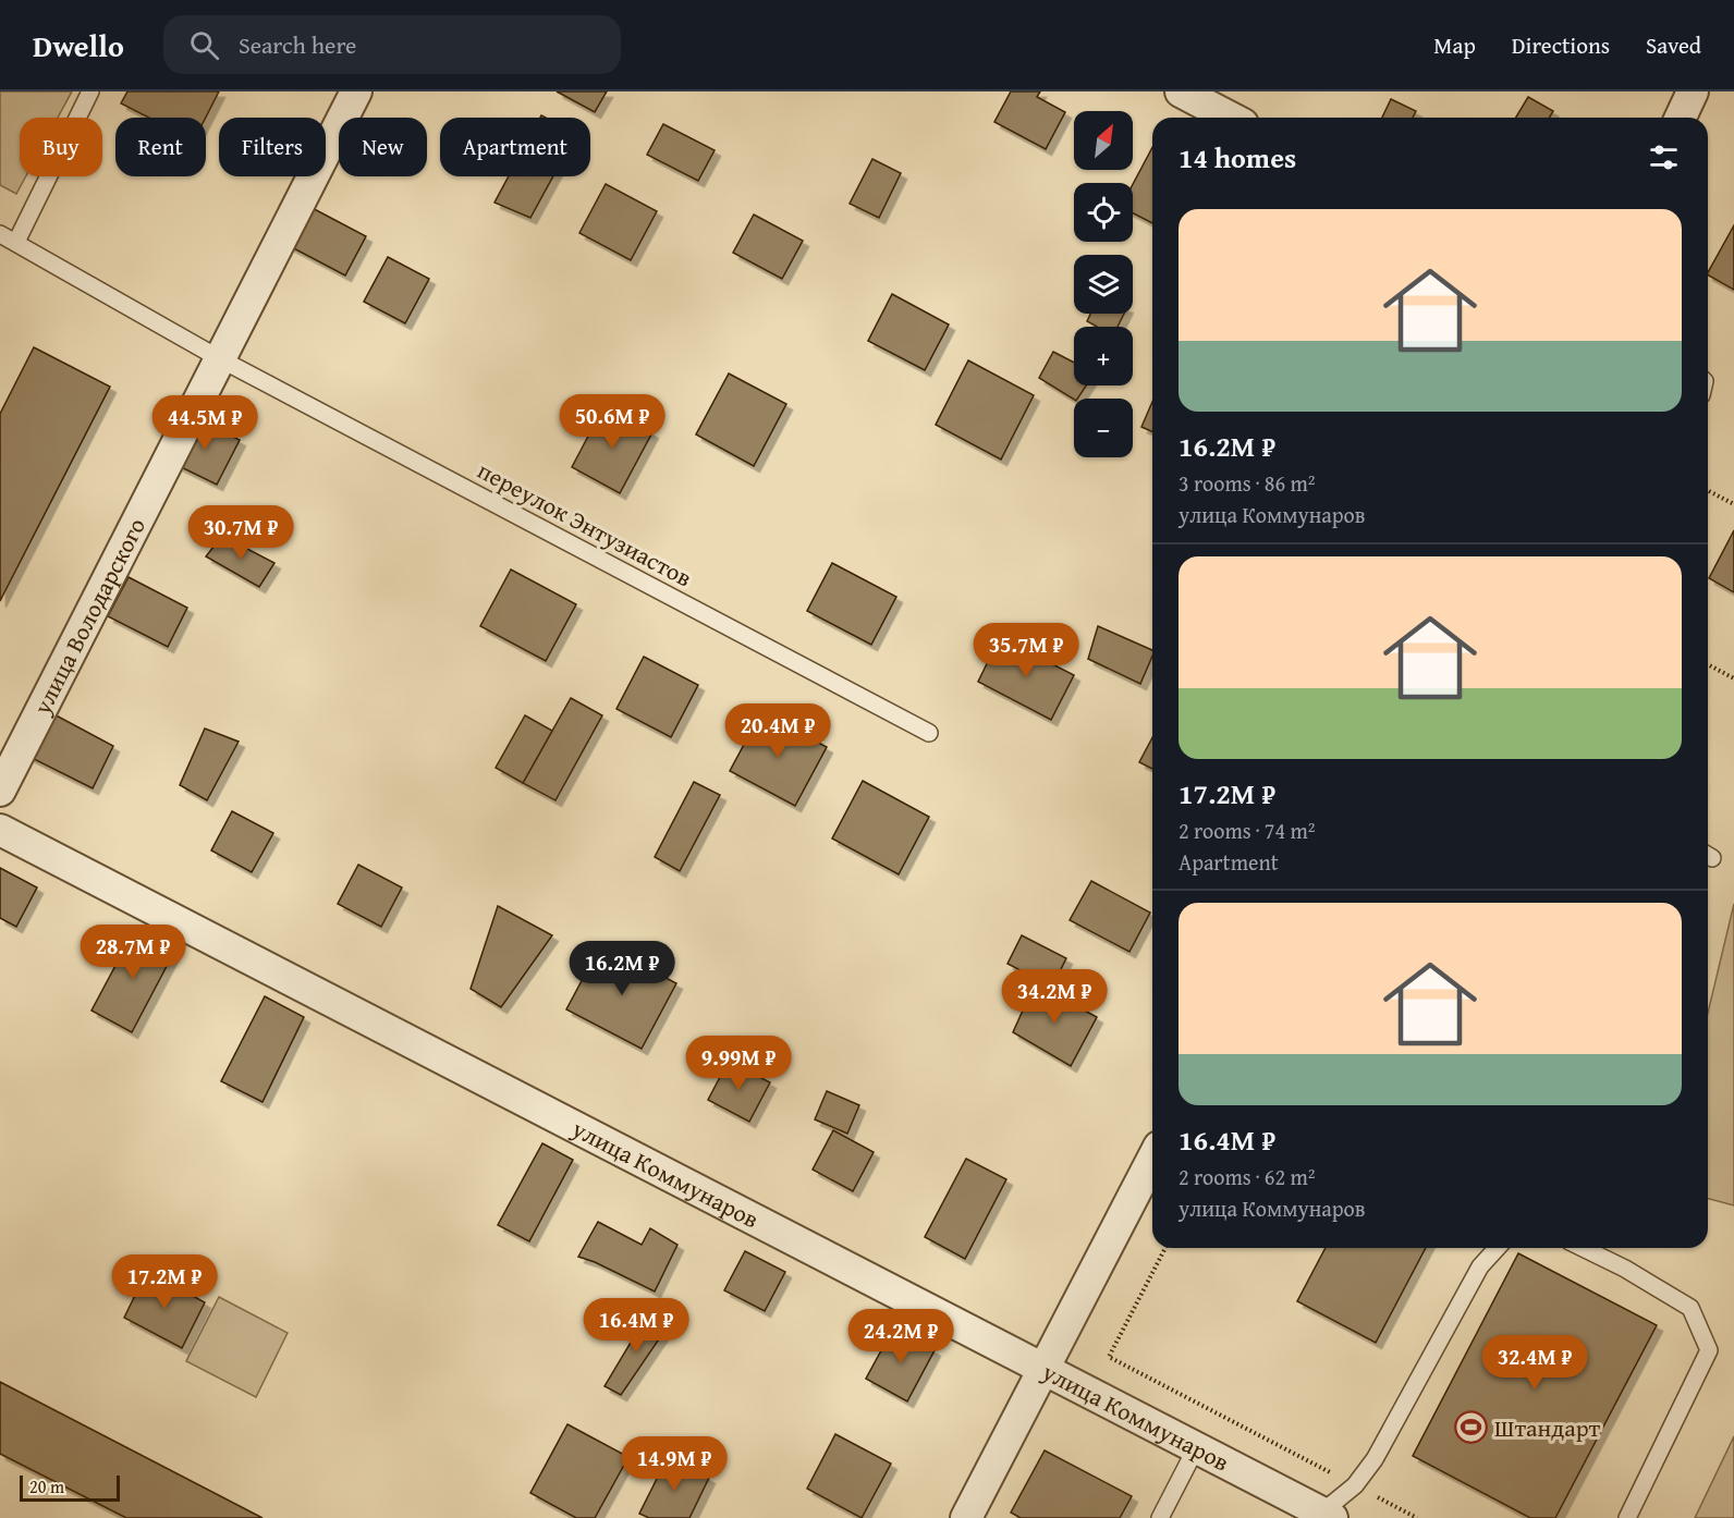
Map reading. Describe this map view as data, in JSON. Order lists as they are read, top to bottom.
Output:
{
  "streets": {
    "street": ["улица Володарского", "улица Коммунаров"],
    "lane": ["переулок Энтузиастов"]
  },
  "crossings": [
    ["переулок Энтузиастов", "улица Володарского"]
  ],
  "places": {
    "sports": ["Штандарт"]
  },
  "scale_bar": "20 m",
  "north": "top right",
  "page": {
    "header": "Dwello",
    "search": "Search here",
    "nav": ["Map", "Directions", "Saved"],
    "map_buttons": ["+", "−"],
    "chip": [
      "Buy",
      "Rent",
      "Filters",
      "New",
      "Apartment"
    ],
    "heading": "14 homes",
    "list": [
      {
        "name": "16.2M ₽",
        "note": "3 rooms · 86 m² · улица Коммунаров"
      },
      {
        "name": "17.2M ₽",
        "note": "2 rooms · 74 m² · Apartment"
      },
      {
        "name": "16.4M ₽",
        "note": "2 rooms · 62 m² · улица Коммунаров"
      }
    ],
    "price": [
      "50.6M ₽",
      "44.5M ₽",
      "30.7M ₽",
      "35.7M ₽",
      "20.4M ₽",
      "28.7M ₽",
      "16.2M ₽",
      "34.2M ₽",
      "9.99M ₽",
      "17.2M ₽",
      "16.4M ₽",
      "24.2M ₽",
      "32.4M ₽",
      "14.9M ₽"
    ],
    "scale": "20 m"
  }
}
